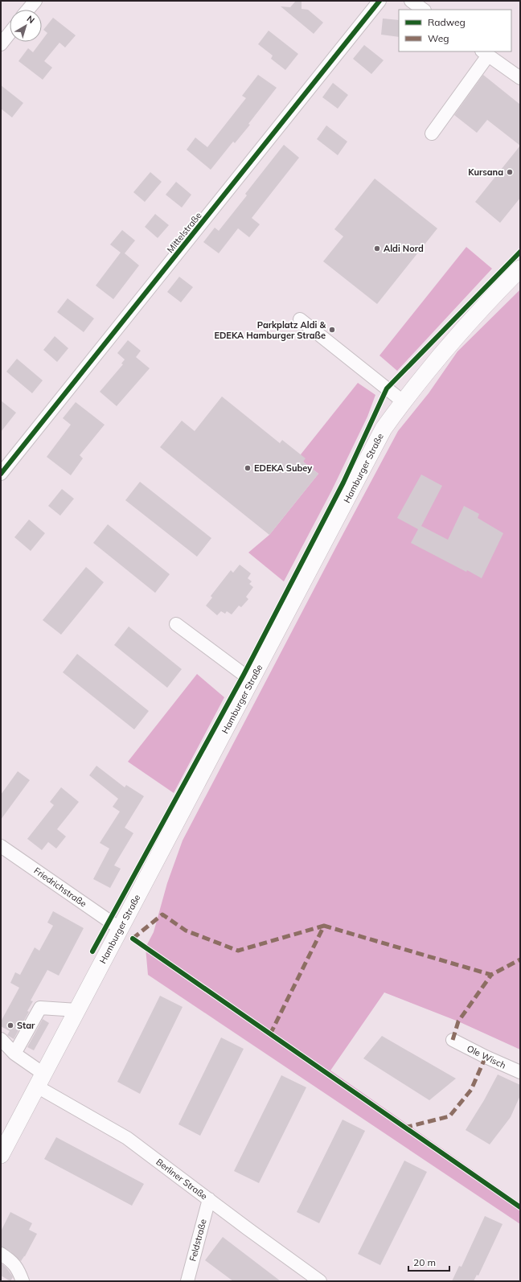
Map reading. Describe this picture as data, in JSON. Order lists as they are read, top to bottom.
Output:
{
  "streets": {
    "main road": ["Hamburger Straße"],
    "street": [
      "Mittelstraße",
      "Friedrichstraße",
      "Ole Wisch",
      "Berliner Straße",
      "Feldstraße"
    ]
  },
  "crossings": [
    ["Hamburger Straße", "Friedrichstraße"],
    ["Hamburger Straße", "Berliner Straße"],
    ["Berliner Straße", "Feldstraße"]
  ],
  "places": [
    "Kursana",
    "Aldi Nord",
    "Parkplatz Aldi & EDEKA Hamburger Straße",
    "EDEKA Subey",
    "Star"
  ],
  "legend": ["Radweg", "Weg"],
  "scale_bar": "20 m",
  "north": "top right"
}
